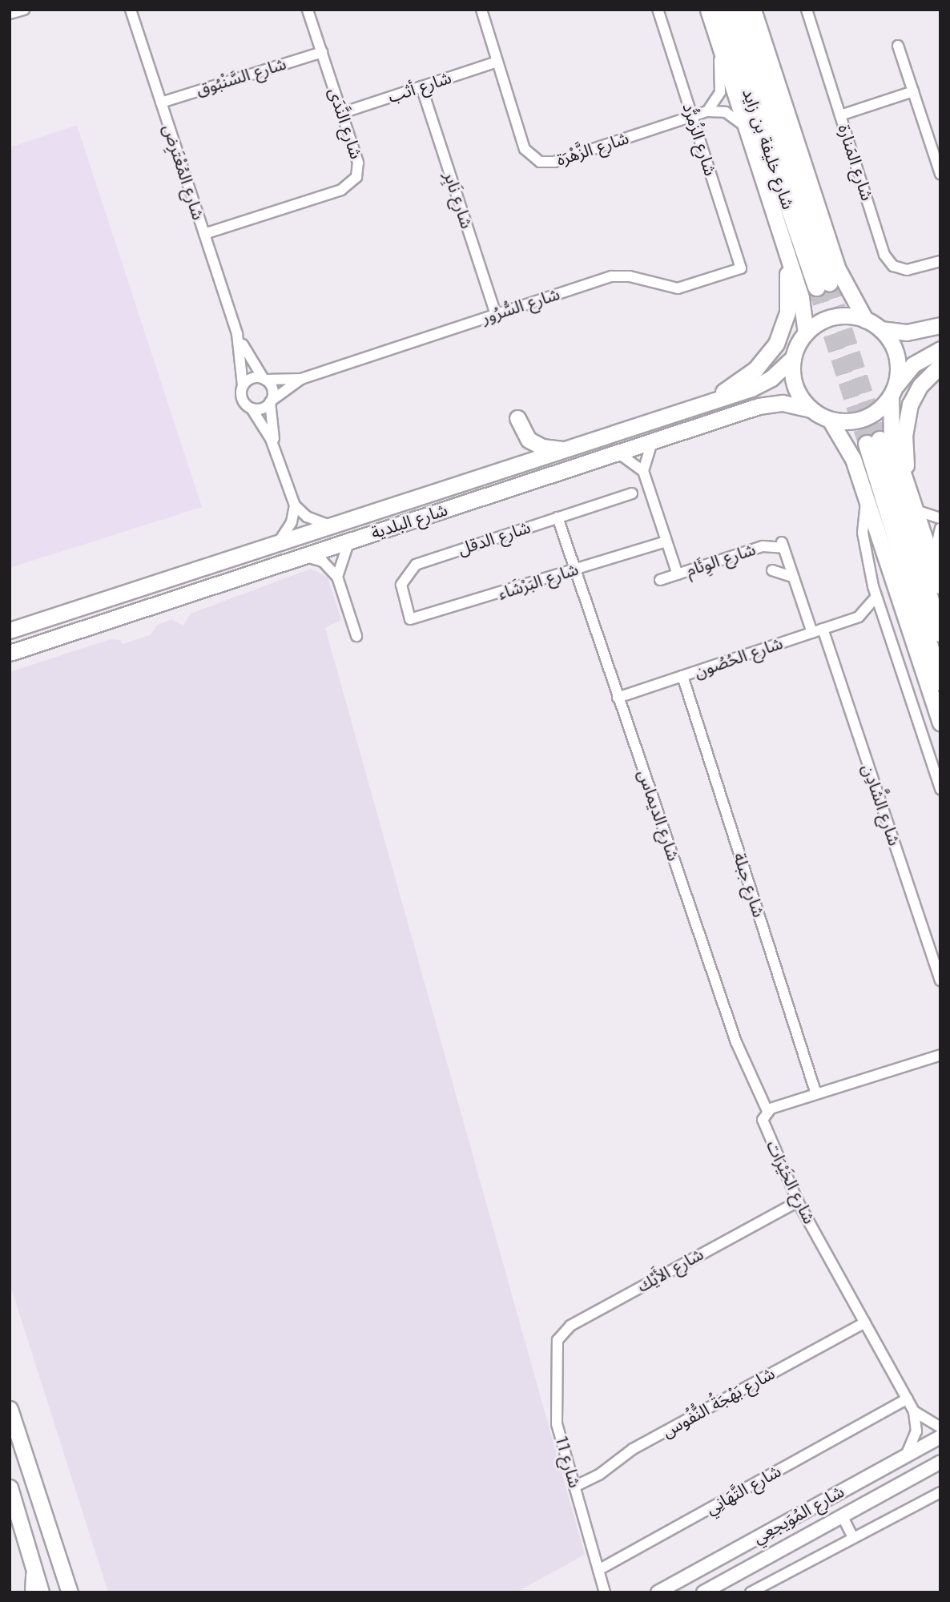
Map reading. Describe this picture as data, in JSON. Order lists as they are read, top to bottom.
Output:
{
  "streets": {
    "highway": ["شارع خليفة بن زايد"],
    "main road": ["شارع البلدية"],
    "street": [
      "شارع السَّنْبُوق",
      "شارع أثب",
      "شارع النَّدَى",
      "شارع الزُمرُّد",
      "شارع الزَّهْرَة",
      "شارع المَنارة",
      "شارع المُعْتَرِض",
      "شارع نَابِر",
      "شارع السُّرُور",
      "شارع الدقل",
      "شارع الوِئَام",
      "شارع البَرْشَاء",
      "شارع الحُصُون",
      "شارع الشَّادِن",
      "شارع الديماس",
      "شارع جبلة",
      "شارع الخَيْرَات",
      "شارع الأَيْك",
      "شارع بَهْجَةُ النُّفُوس",
      "شارع 11",
      "شارع التَّهَانِي",
      "شارع المُوَيجعِي"
    ]
  },
  "crossings": [
    ["شارع السَّنْبُوق", "شارع النَّدَى"],
    ["شارع السَّنْبُوق", "شارع المُعْتَرِض"],
    ["شارع أثب", "شارع النَّدَى"],
    ["شارع أثب", "شارع الزَّهْرَة"],
    ["شارع أثب", "شارع نَابِر"],
    ["شارع النَّدَى", "شارع المُعْتَرِض"],
    ["شارع الزُمرُّد", "شارع الزَّهْرَة"],
    ["شارع الزُمرُّد", "شارع السُّرُور"],
    ["شارع المُعْتَرِض", "شارع السُّرُور"],
    ["شارع نَابِر", "شارع السُّرُور"],
    ["شارع الدقل", "شارع البَرْشَاء"],
    ["شارع الدقل", "شارع الديماس"],
    ["شارع الوِئَام", "شارع الشَّادِن"],
    ["شارع البَرْشَاء", "شارع الديماس"],
    ["شارع الحُصُون", "شارع الشَّادِن"],
    ["شارع الحُصُون", "شارع الديماس"],
    ["شارع الحُصُون", "شارع جبلة"],
    ["شارع الديماس", "شارع الخَيْرَات"],
    ["شارع الخَيْرَات", "شارع الأَيْك"],
    ["شارع الخَيْرَات", "شارع بَهْجَةُ النُّفُوس"],
    ["شارع الخَيْرَات", "شارع التَّهَانِي"],
    ["شارع الخَيْرَات", "شارع المُوَيجعِي"],
    ["شارع الأَيْك", "شارع 11"],
    ["شارع بَهْجَةُ النُّفُوس", "شارع 11"],
    ["شارع 11", "شارع التَّهَانِي"]
  ]
}
